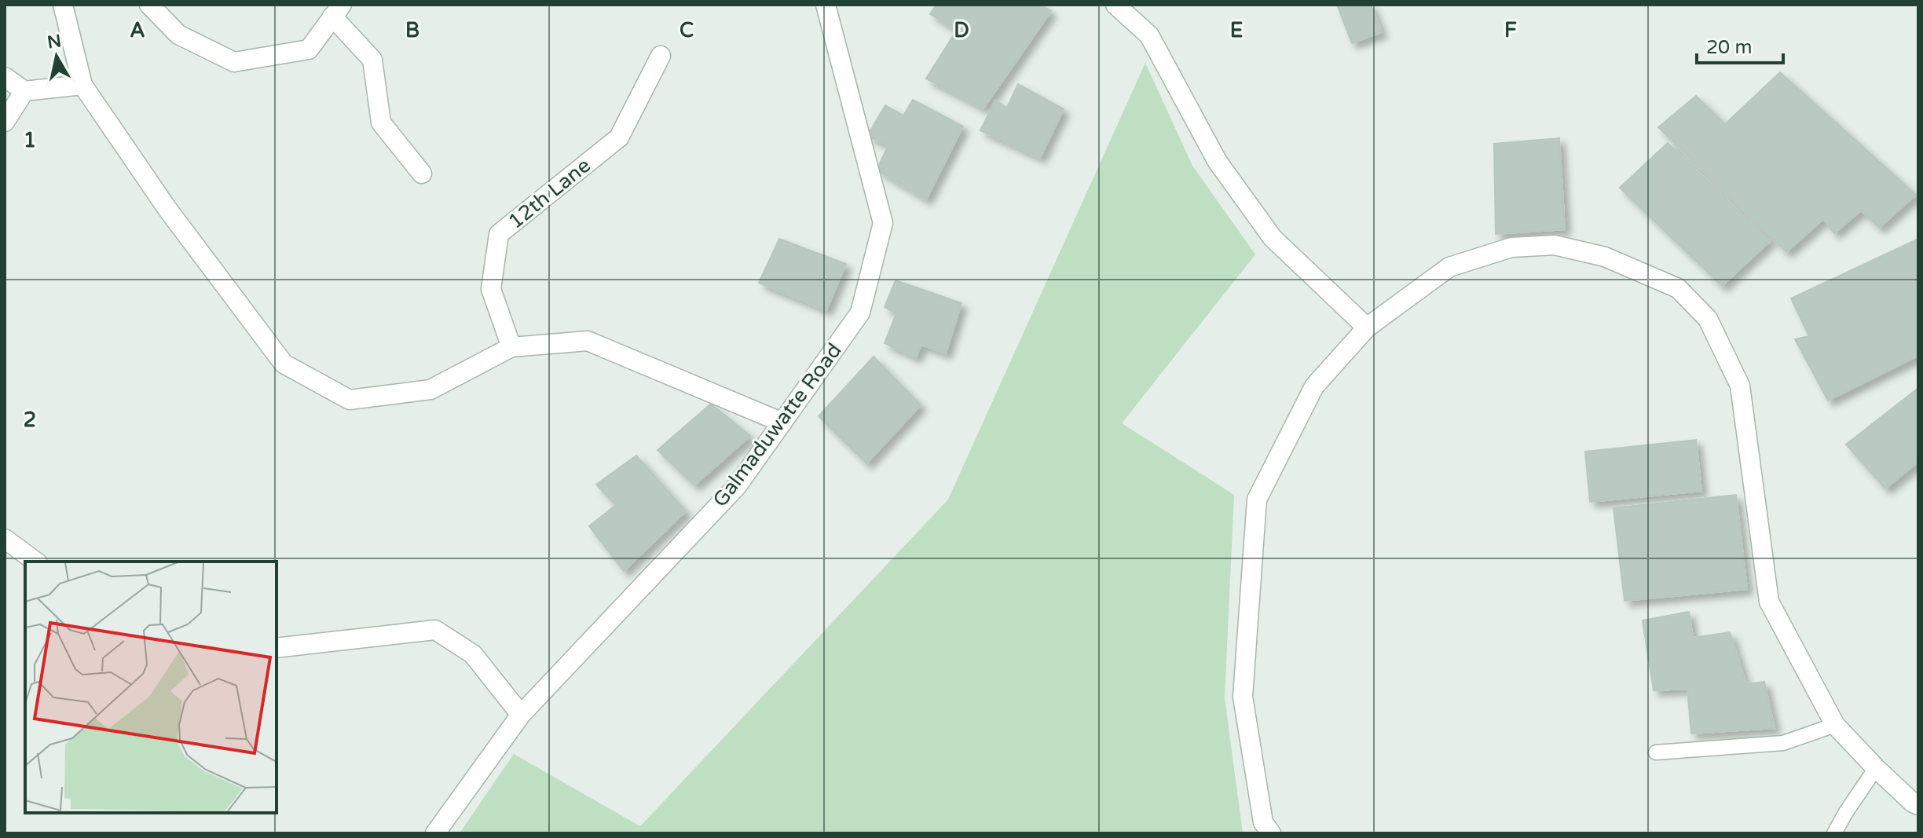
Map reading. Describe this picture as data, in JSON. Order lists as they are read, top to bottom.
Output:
{
  "streets": {
    "street": ["12th Lane", "Galmaduwatte Road"]
  },
  "scale_bar": "20 m",
  "north": "top",
  "grid": {
    "columns": [
      "A",
      "B",
      "C",
      "D",
      "E",
      "F"
    ],
    "rows": ["1", "2"]
  }
}
